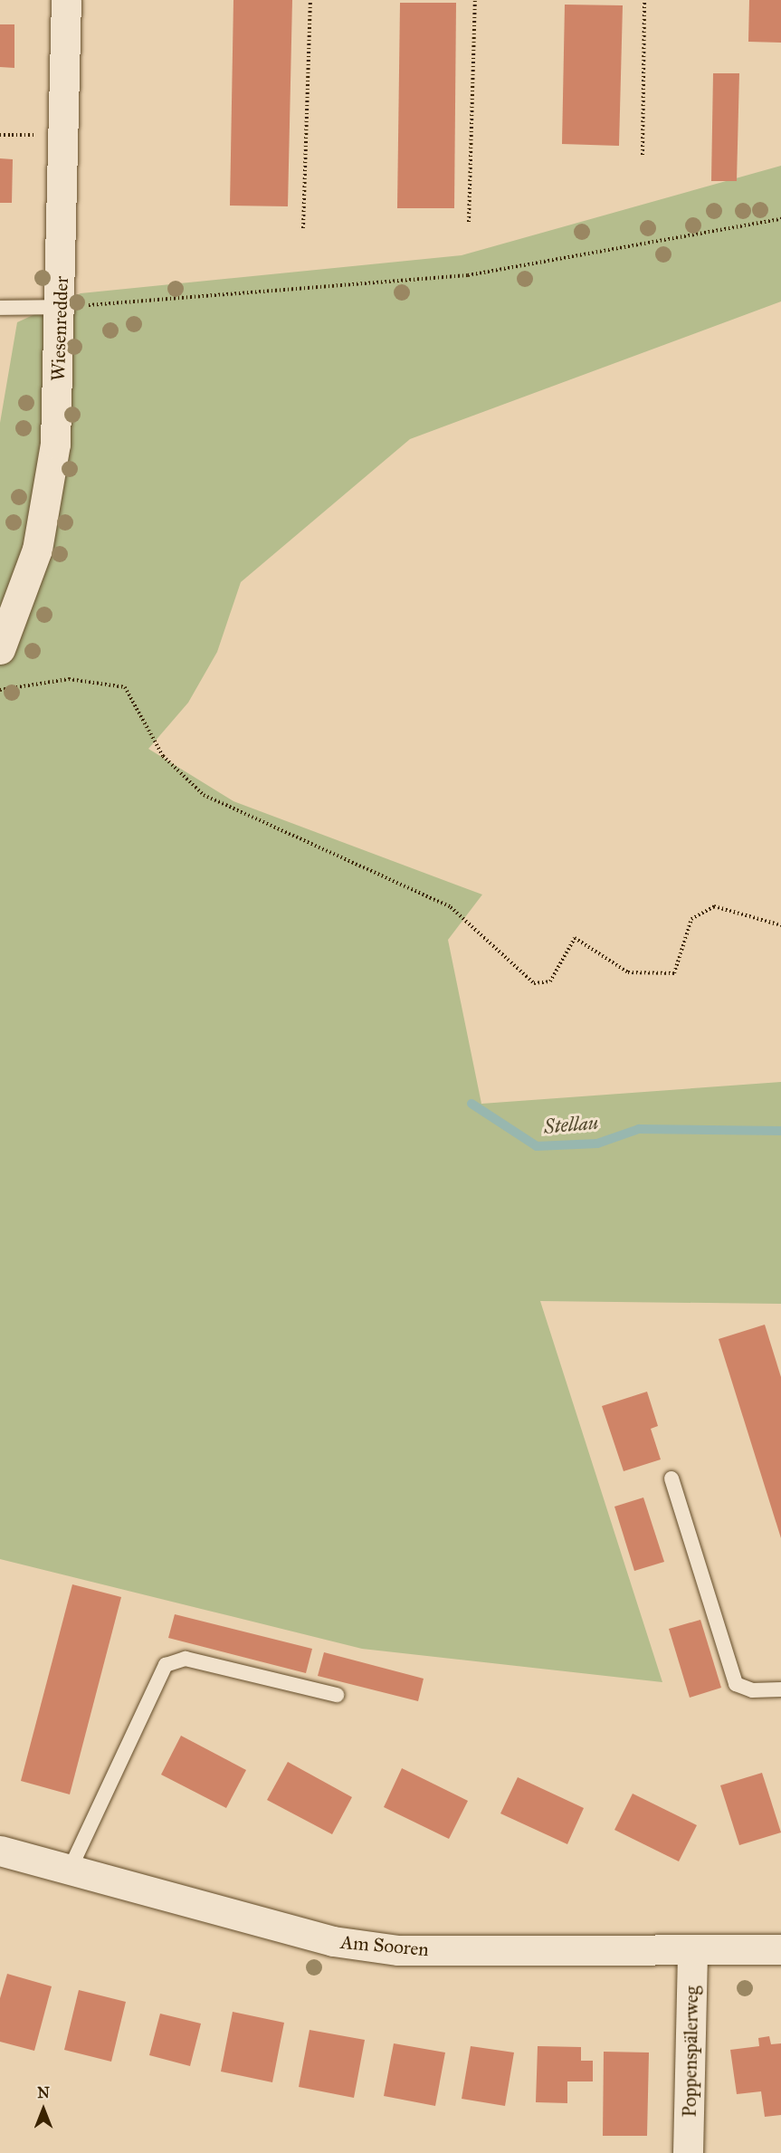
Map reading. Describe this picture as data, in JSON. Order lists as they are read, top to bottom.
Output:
{
  "streets": {
    "street": ["Wiesenredder", "Am Sooren", "Poppenspälerweg"]
  },
  "crossings": [
    ["Am Sooren", "Poppenspälerweg"]
  ],
  "water": ["Stellau"],
  "north": "top"
}
